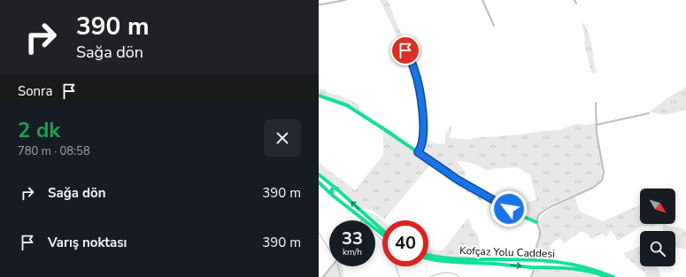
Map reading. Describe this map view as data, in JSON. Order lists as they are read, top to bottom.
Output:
{
  "streets": {
    "main road": ["Kofçaz Yolu Caddesi"]
  },
  "north": "bottom right",
  "page": {
    "turn": ["390 m", "Sağa dön"],
    "then": "Sonra",
    "heading": ["2 dk", "780 m · 08:58"],
    "list": [
      {
        "name": "Sağa dön",
        "value": "390 m"
      },
      {
        "name": "Varış noktası",
        "value": "390 m"
      }
    ],
    "speed": "33 km/h",
    "limit": "40"
  }
}
